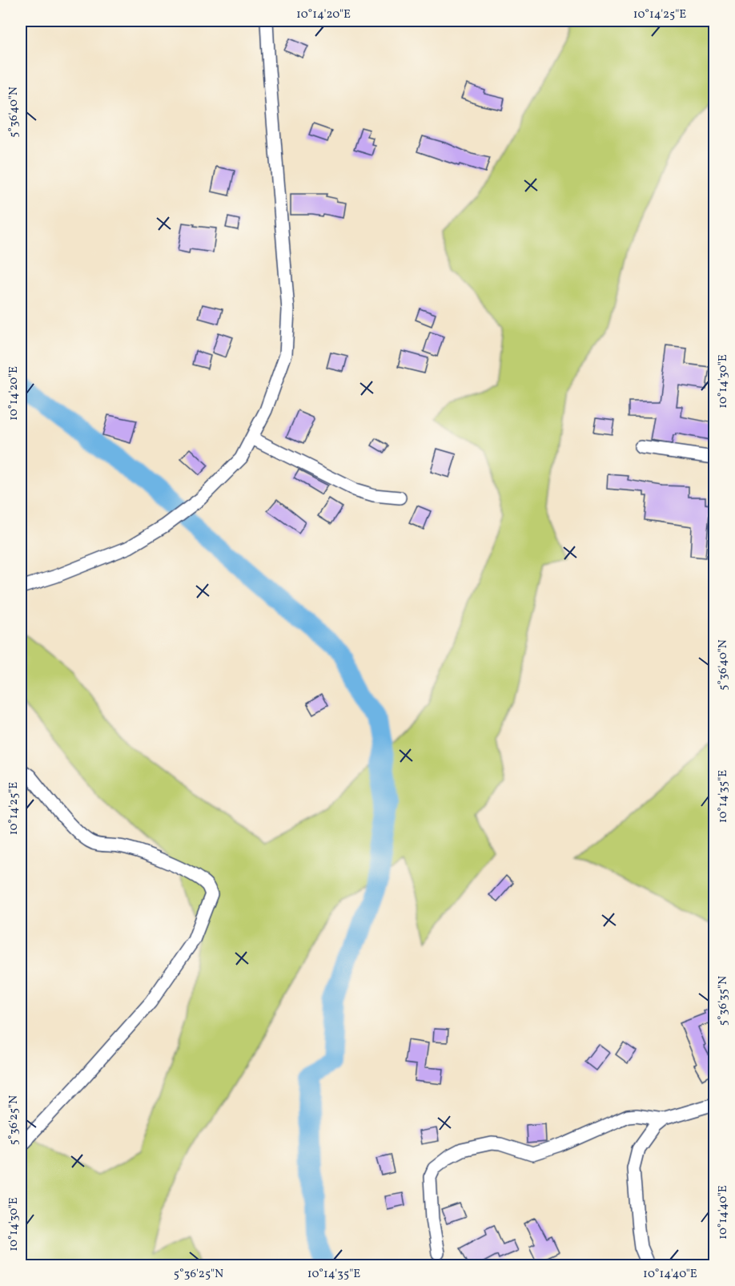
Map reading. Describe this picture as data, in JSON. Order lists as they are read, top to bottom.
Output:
{
  "coordinates": [
    "10°14'20\"E",
    "10°14'25\"E",
    "5°36'40\"N",
    "10°14'30\"E",
    "10°14'35\"E",
    "5°36'35\"N",
    "5°36'25\"N",
    "10°14'40\"E"
  ]
}
